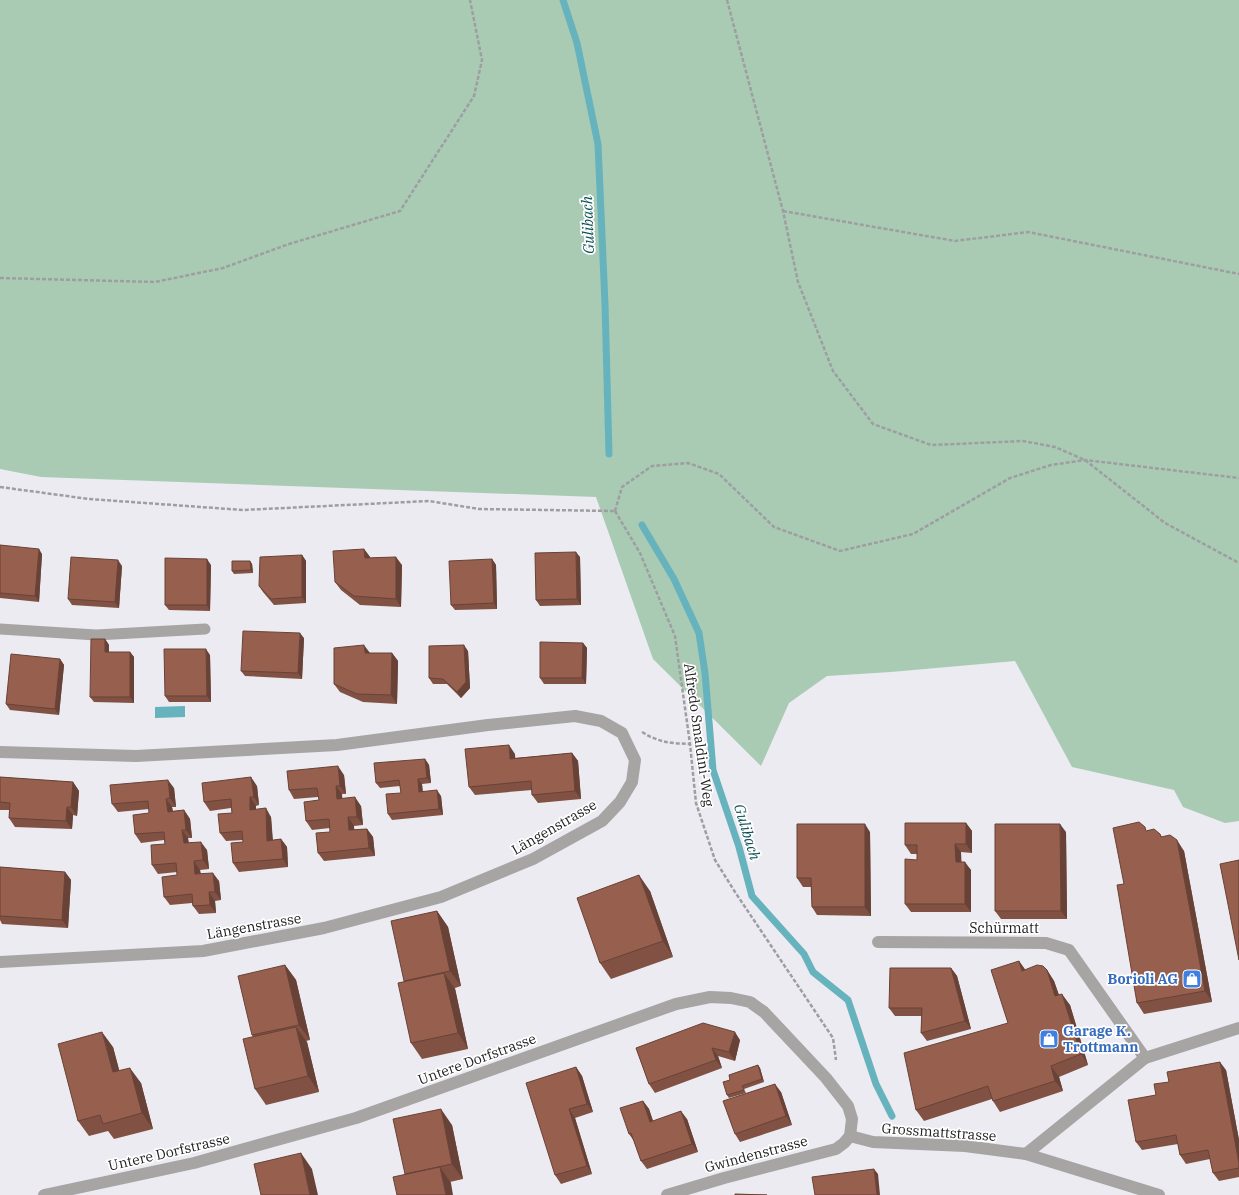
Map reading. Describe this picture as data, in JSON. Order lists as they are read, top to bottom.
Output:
{
  "streets": {
    "street": [
      "Längenstrasse",
      "Schürmatt",
      "Untere Dorfstrasse",
      "Grossmattstrasse",
      "Gwindenstrasse"
    ],
    "path": ["Alfredo Smaldini-Weg"]
  },
  "crossings": [
    ["Alfredo Smaldini-Weg", "Untere Dorfstrasse"],
    ["Untere Dorfstrasse", "Grossmattstrasse"],
    ["Untere Dorfstrasse", "Gwindenstrasse"],
    ["Grossmattstrasse", "Gwindenstrasse"]
  ],
  "water": ["Gulibach"],
  "places": {
    "shop": ["Borioli AG", "Garage K. Trottmann"]
  }
}
